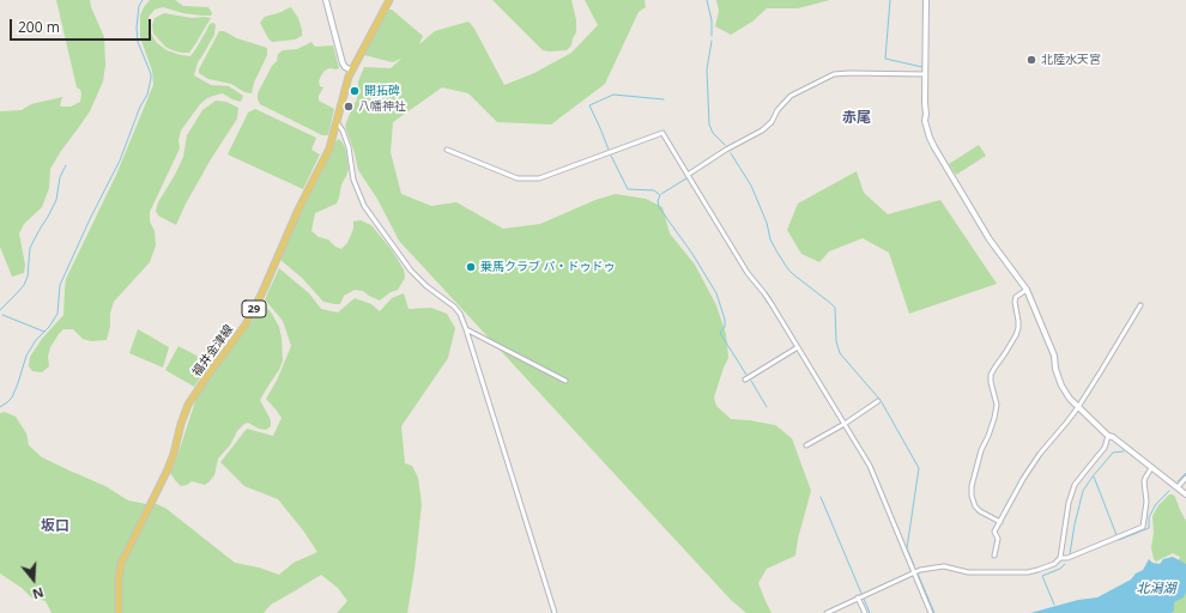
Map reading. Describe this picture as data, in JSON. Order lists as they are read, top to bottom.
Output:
{
  "streets": {
    "main road": ["29", "福井金津線"]
  },
  "districts": ["赤尾", "坂口"],
  "water": ["北潟湖"],
  "places": [
    "北陸水天宮",
    "開拓碑",
    "八幡神社",
    "乗馬クラブ パ・ドゥドゥ"
  ],
  "scale_bar": "200 m",
  "north": "bottom"
}
